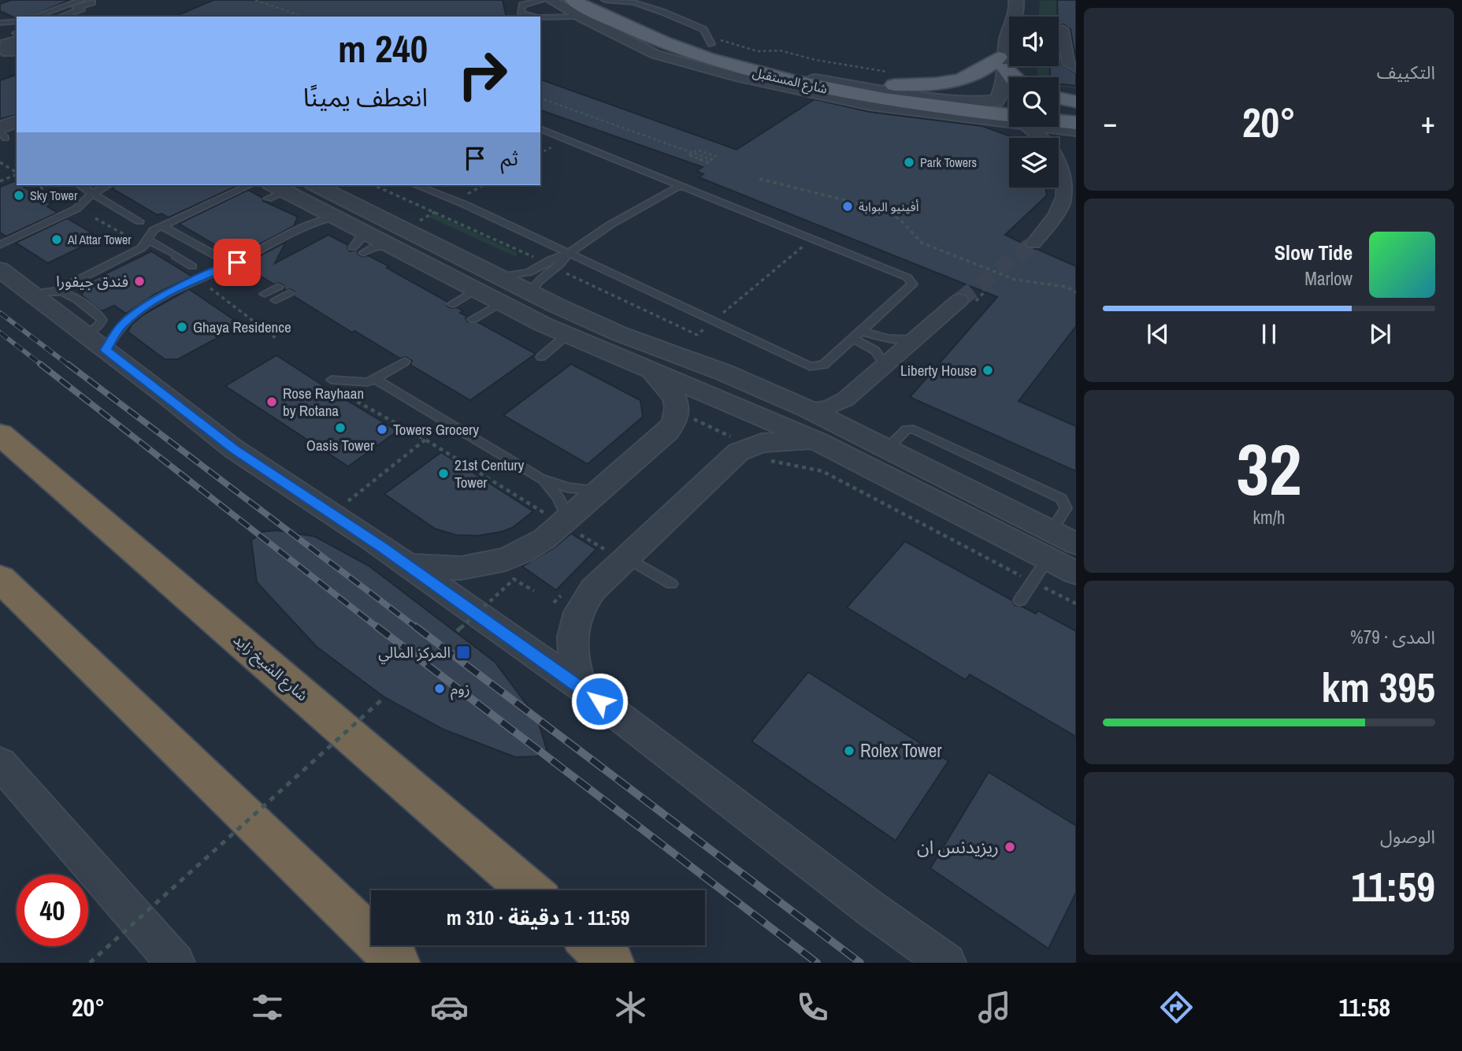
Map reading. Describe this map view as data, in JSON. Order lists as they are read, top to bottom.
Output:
{
  "streets": {
    "highway": ["شارع الشيخ زايد"],
    "main road": ["شارع المستقبل"]
  },
  "places": {
    "other": [
      "Park Towers",
      "Sky Tower",
      "أفينيو البوابة",
      "Al Attar Tower",
      "فندق جيفورا",
      "Ghaya Residence",
      "Liberty House",
      "Rose Rayhaan by Rotana",
      "Oasis Tower",
      "Towers Grocery",
      "21st Century Tower",
      "زوم",
      "Rolex Tower",
      "ريزيدنس ان"
    ],
    "transit": ["المركز المالي"]
  },
  "page": {
    "tile": [
      "التكييف",
      ["32", "km/h"],
      ["المدى · 79%", "395 km"],
      ["الوصول", "11:59"]
    ],
    "turn": ["240 m", "انعطف يمينًا"],
    "heat": ["−", "20°", "+"],
    "then": "ثم",
    "song": ["Slow Tide", "Marlow"],
    "limit": "40",
    "trip": "11:59 · 1 دقيقة · 310 m",
    "tabs": ["11:58", "20°"]
  }
}
